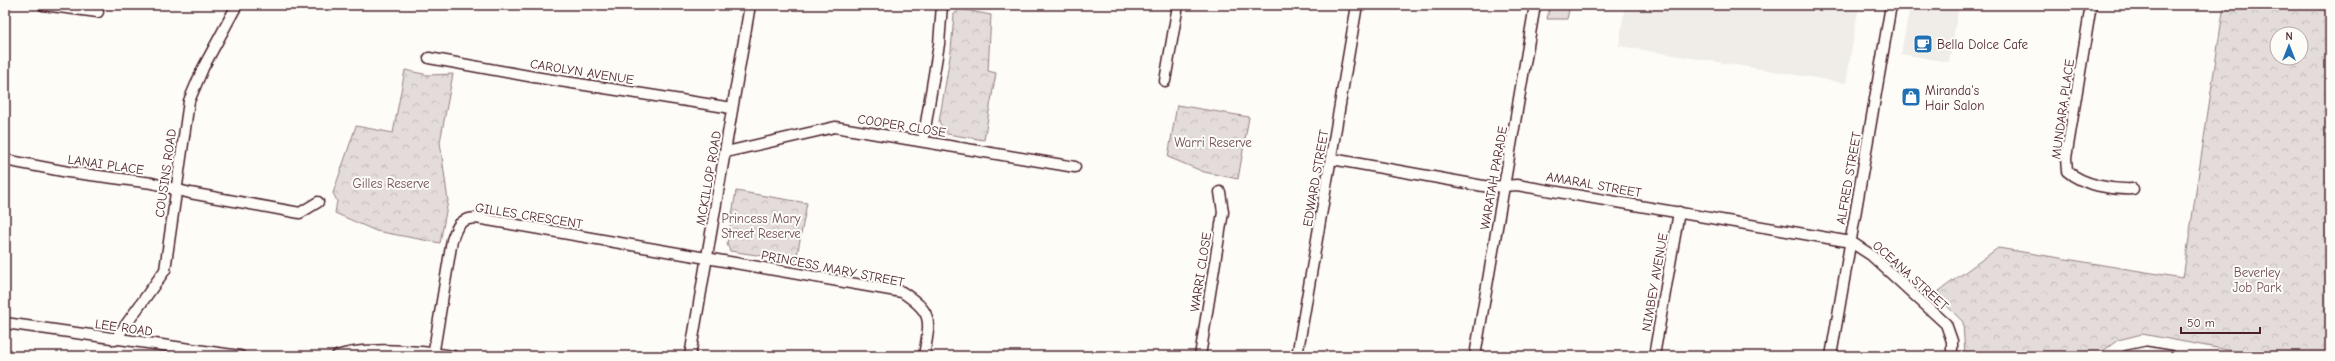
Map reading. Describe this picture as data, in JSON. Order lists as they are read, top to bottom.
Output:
{
  "streets": {
    "street": [
      "CAROLYN AVENUE",
      "MUNDARA PLACE",
      "COOPER CLOSE",
      "LANAI PLACE",
      "COUSINS ROAD",
      "MCKILLOP ROAD",
      "EDWARD STREET",
      "WARATAH PARADE",
      "ALFRED STREET",
      "AMARAL STREET",
      "GILLES CRESCENT",
      "PRINCESS MARY STREET",
      "WARRI CLOSE",
      "OCEANA STREET",
      "NIMBEY AVENUE",
      "LEE ROAD"
    ]
  },
  "crossings": [
    ["CAROLYN AVENUE", "MCKILLOP ROAD"],
    ["COOPER CLOSE", "MCKILLOP ROAD"],
    ["LANAI PLACE", "COUSINS ROAD"],
    ["COUSINS ROAD", "LEE ROAD"],
    ["MCKILLOP ROAD", "GILLES CRESCENT"],
    ["MCKILLOP ROAD", "PRINCESS MARY STREET"],
    ["EDWARD STREET", "AMARAL STREET"],
    ["WARATAH PARADE", "AMARAL STREET"],
    ["ALFRED STREET", "AMARAL STREET"],
    ["ALFRED STREET", "OCEANA STREET"],
    ["AMARAL STREET", "OCEANA STREET"],
    ["AMARAL STREET", "NIMBEY AVENUE"],
    ["GILLES CRESCENT", "PRINCESS MARY STREET"]
  ],
  "parks": [
    "Warri Reserve",
    "Gilles Reserve",
    "Princess Mary Street Reserve",
    "Beverley Job Park"
  ],
  "places": {
    "cafe": ["Bella Dolce Cafe"],
    "shop": ["Miranda's Hair Salon"]
  },
  "scale_bar": "50 m",
  "north": "top"
}
